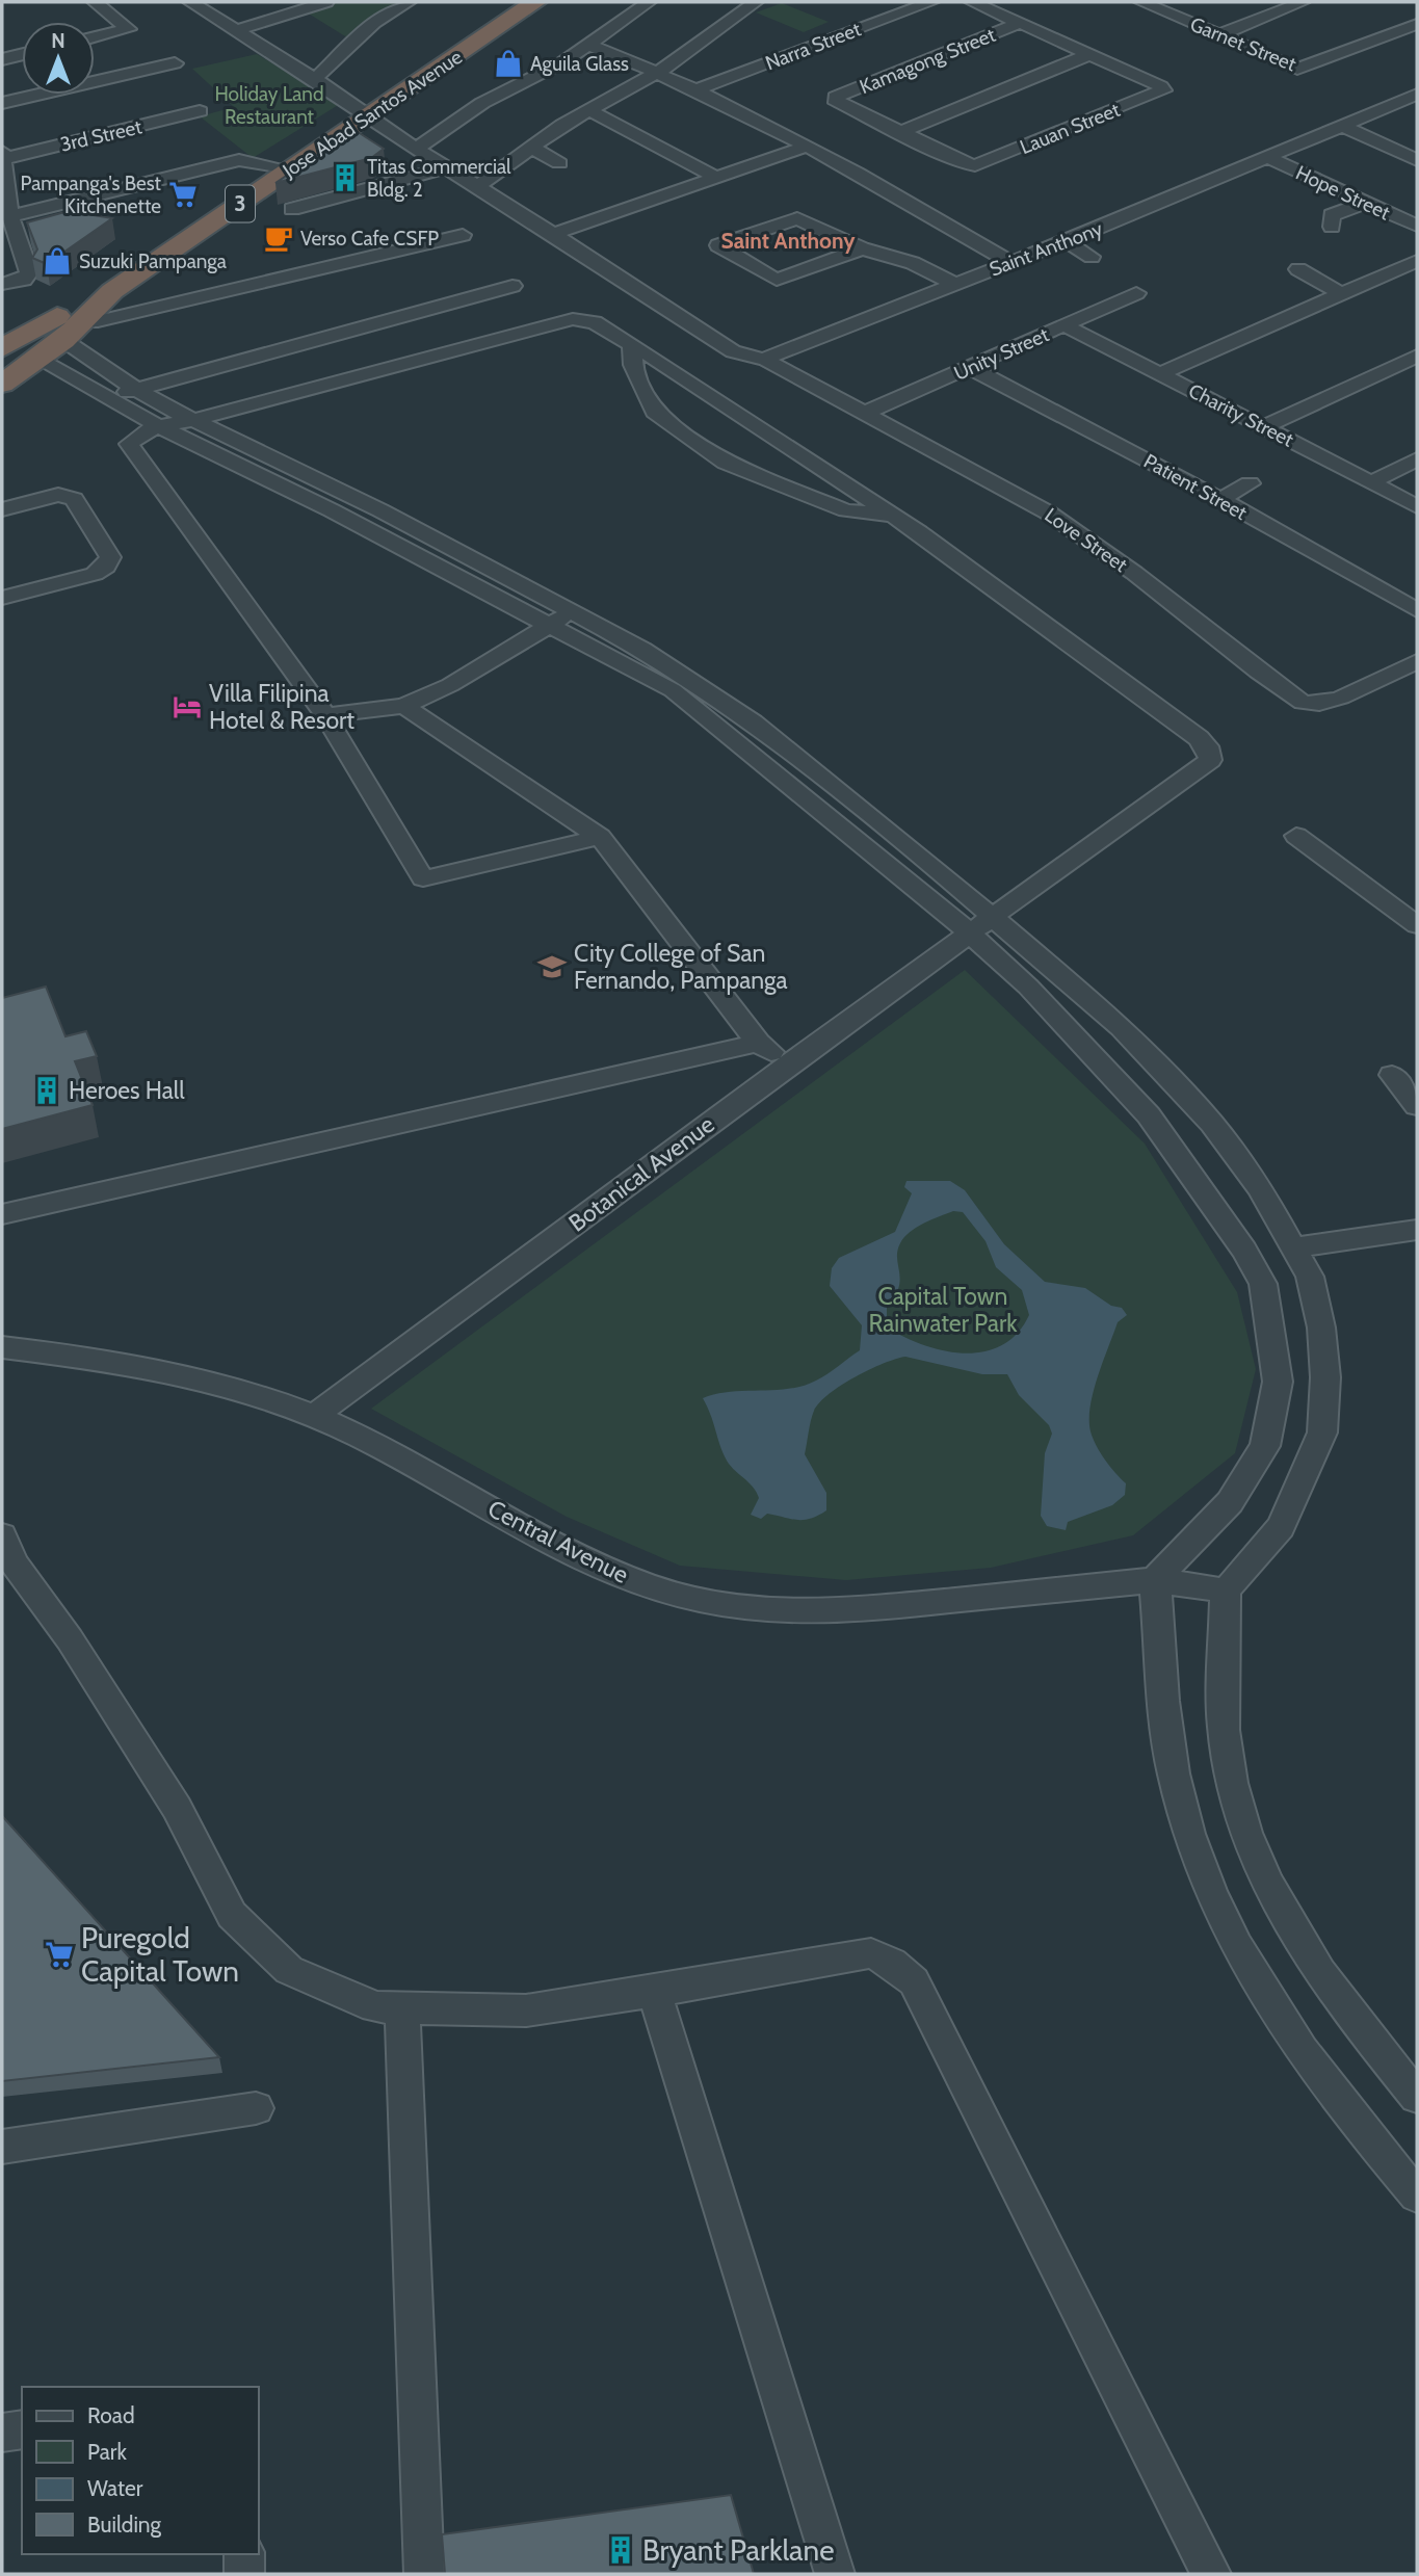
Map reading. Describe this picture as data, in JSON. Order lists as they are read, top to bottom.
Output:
{
  "streets": {
    "highway": ["Jose Abad Santos Avenue", "3"],
    "street": [
      "Garnet Street",
      "Narra Street",
      "Kamagong Street",
      "Lauan Street",
      "3rd Street",
      "Hope Street",
      "Saint Anthony",
      "Unity Street",
      "Charity Street",
      "Patient Street",
      "Love Street",
      "Botanical Avenue",
      "Central Avenue"
    ]
  },
  "crossings": [
    ["Jose Abad Santos Avenue", "3"],
    ["Hope Street", "Saint Anthony"],
    ["Saint Anthony", "Love Street"],
    ["Unity Street", "Charity Street"],
    ["Unity Street", "Patient Street"],
    ["Unity Street", "Love Street"],
    ["Botanical Avenue", "Central Avenue"]
  ],
  "districts": ["Saint Anthony"],
  "parks": ["Holiday Land Restaurant", "Capital Town Rainwater Park"],
  "places": {
    "shop": ["Aguila Glass", "Suzuki Pampanga"],
    "building": ["Titas Commercial Bldg. 2", "Heroes Hall", "Bryant Parklane"],
    "supermarket": ["Pampanga's Best Kitchenette", "Puregold Capital Town"],
    "cafe": ["Verso Cafe CSFP"],
    "hotel": ["Villa Filipina Hotel & Resort"],
    "school or university": ["City College of San Fernando, Pampanga"]
  },
  "legend": [
    "Road",
    "Park",
    "Water",
    "Building"
  ],
  "north": "top"
}
